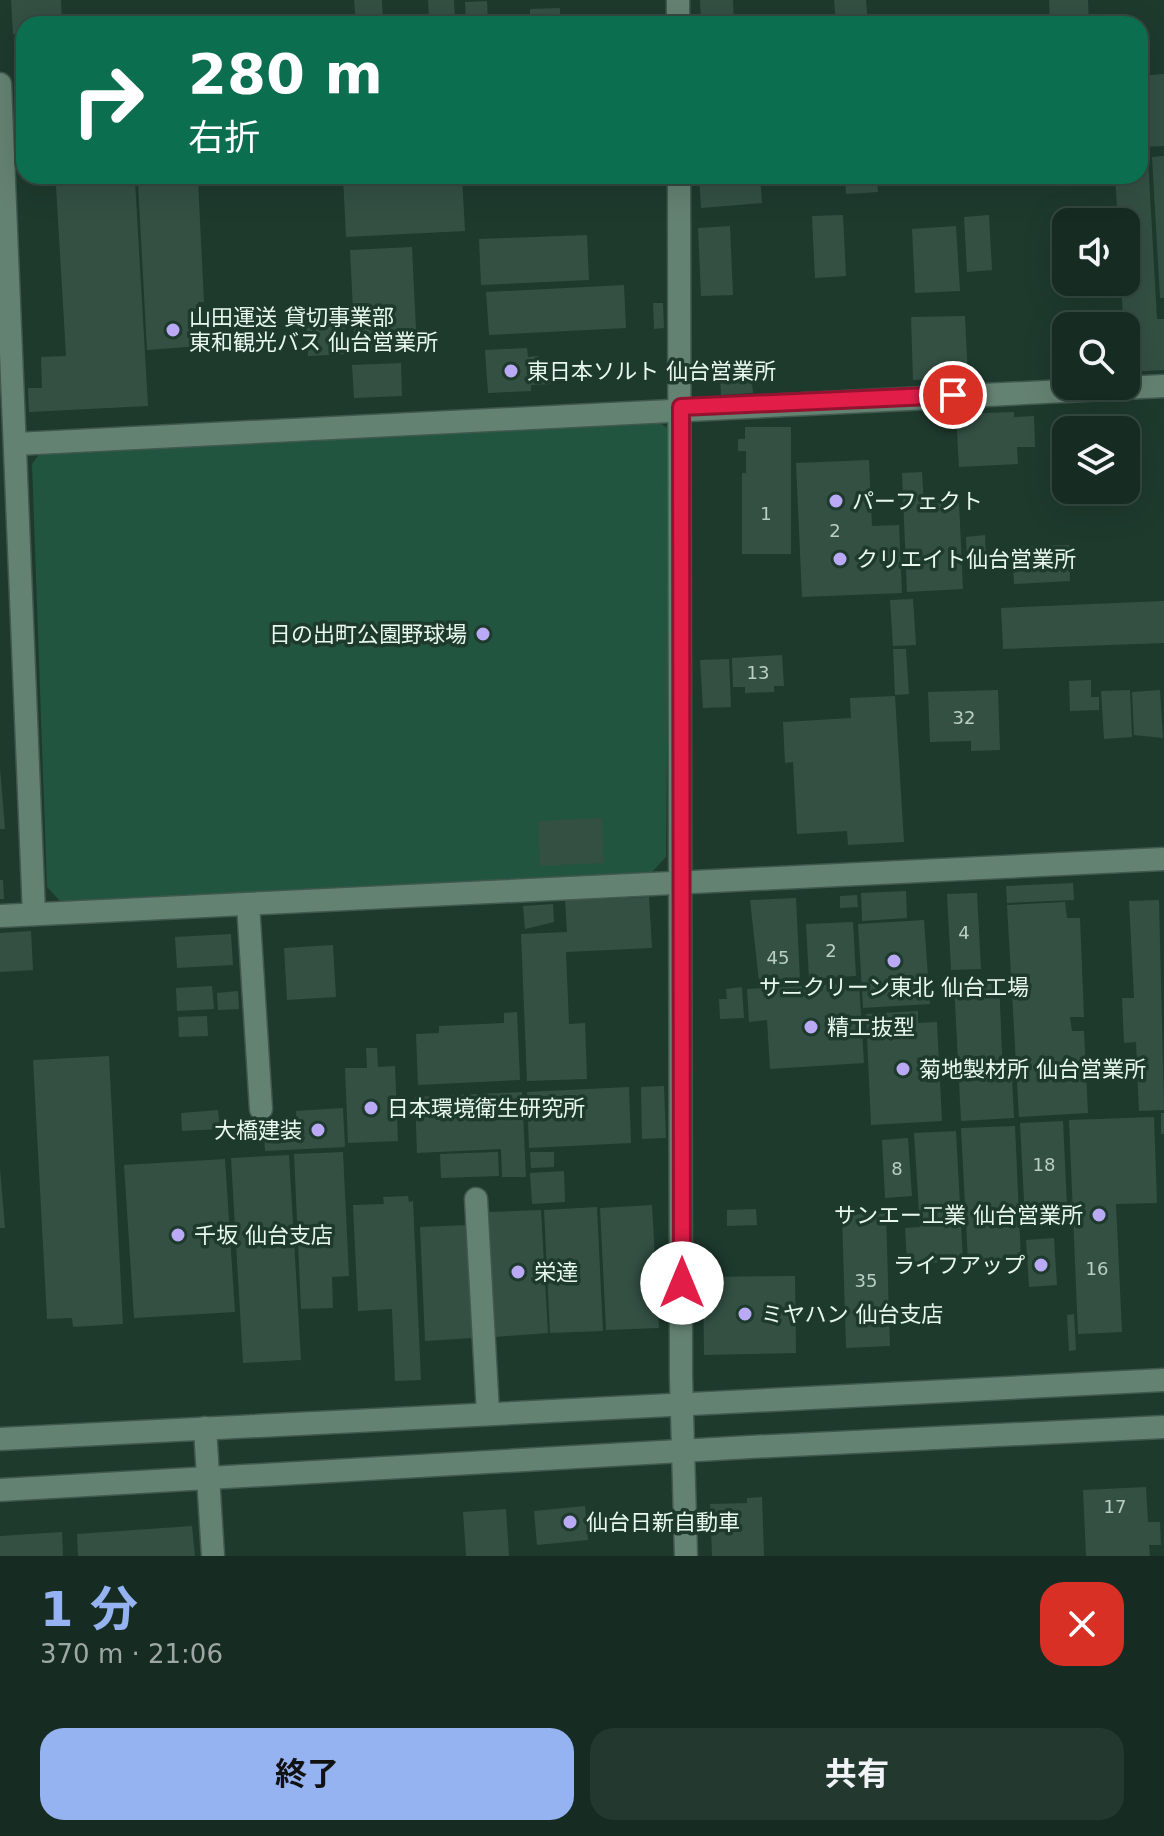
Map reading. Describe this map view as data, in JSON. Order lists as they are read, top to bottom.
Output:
{
  "places": [
    "山田運送 貸切事業部 東和観光バス 仙台営業所",
    "東日本ソルト 仙台営業所",
    "パーフェクト",
    "クリエイト仙台営業所",
    "日の出町公園野球場",
    "サニクリーン東北 仙台工場",
    "精工抜型",
    "菊地製材所 仙台営業所",
    "日本環境衛生研究所",
    "大橋建装",
    "サンエー工業 仙台営業所",
    "千坂 仙台支店",
    "ライフアップ",
    "栄達",
    "ミヤハン 仙台支店",
    "仙台日新自動車"
  ],
  "house_numbers": [
    "1",
    "2",
    "13",
    "32",
    "4",
    "2",
    "45",
    "18",
    "8",
    "16",
    "35",
    "17"
  ],
  "page": {
    "turn": ["280 m", "右折"],
    "heading": ["1 分", "370 m · 21:06"],
    "buttons": ["終了", "共有"]
  }
}
